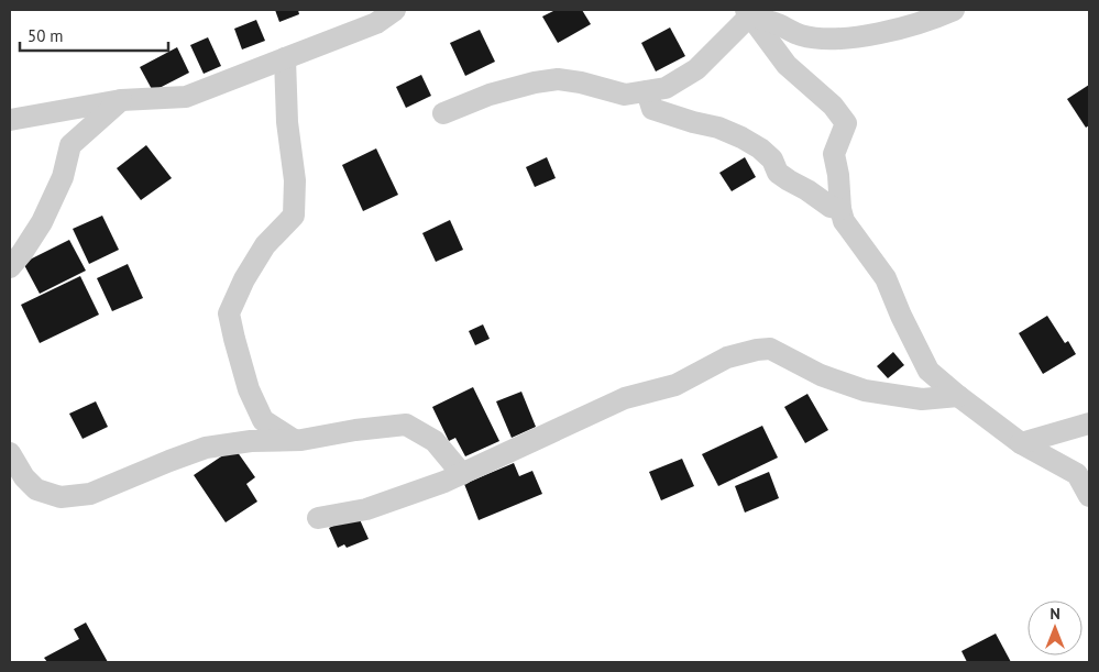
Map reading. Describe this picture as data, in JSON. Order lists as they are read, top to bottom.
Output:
{
  "scale_bar": "50 m",
  "north": "top"
}
